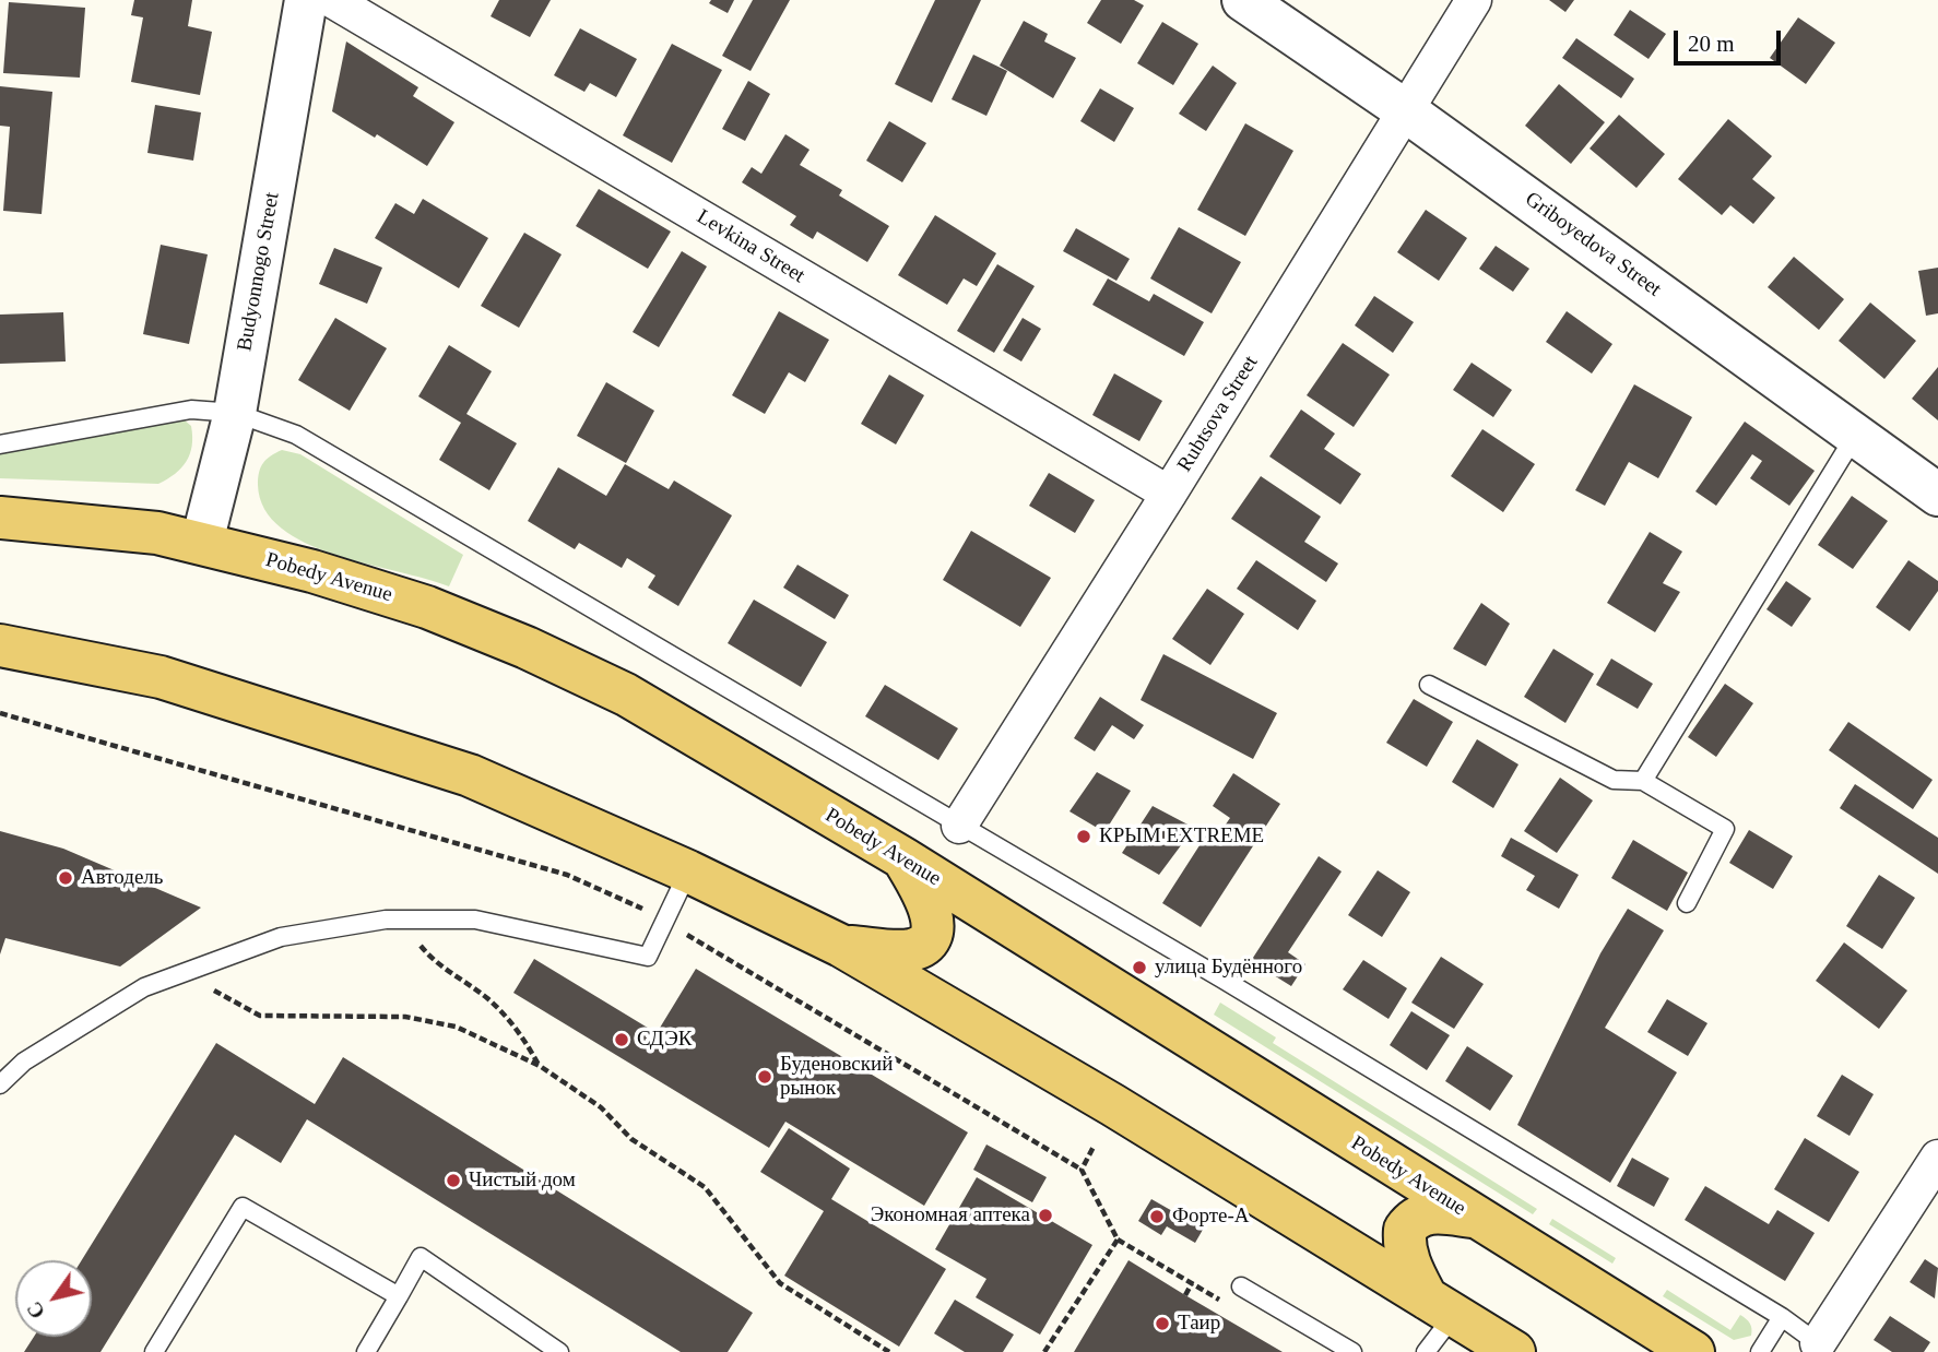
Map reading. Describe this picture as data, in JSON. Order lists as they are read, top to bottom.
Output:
{
  "streets": {
    "main road": ["Pobedy Avenue"],
    "street": [
      "Griboyedova Street",
      "Levkina Street",
      "Budyonnogo Street",
      "Rubtsova Street"
    ]
  },
  "crossings": [
    ["Griboyedova Street", "Rubtsova Street"],
    ["Levkina Street", "Rubtsova Street"],
    ["Budyonnogo Street", "Pobedy Avenue"]
  ],
  "places": [
    "КРЫМ EXTREME",
    "Автодель",
    "улица Будённого",
    "СДЭК",
    "Буденовский рынок",
    "Чистый дом",
    "Экономная аптека",
    "Форте-А",
    "Таир"
  ],
  "scale_bar": "20 m",
  "north": "bottom left"
}
